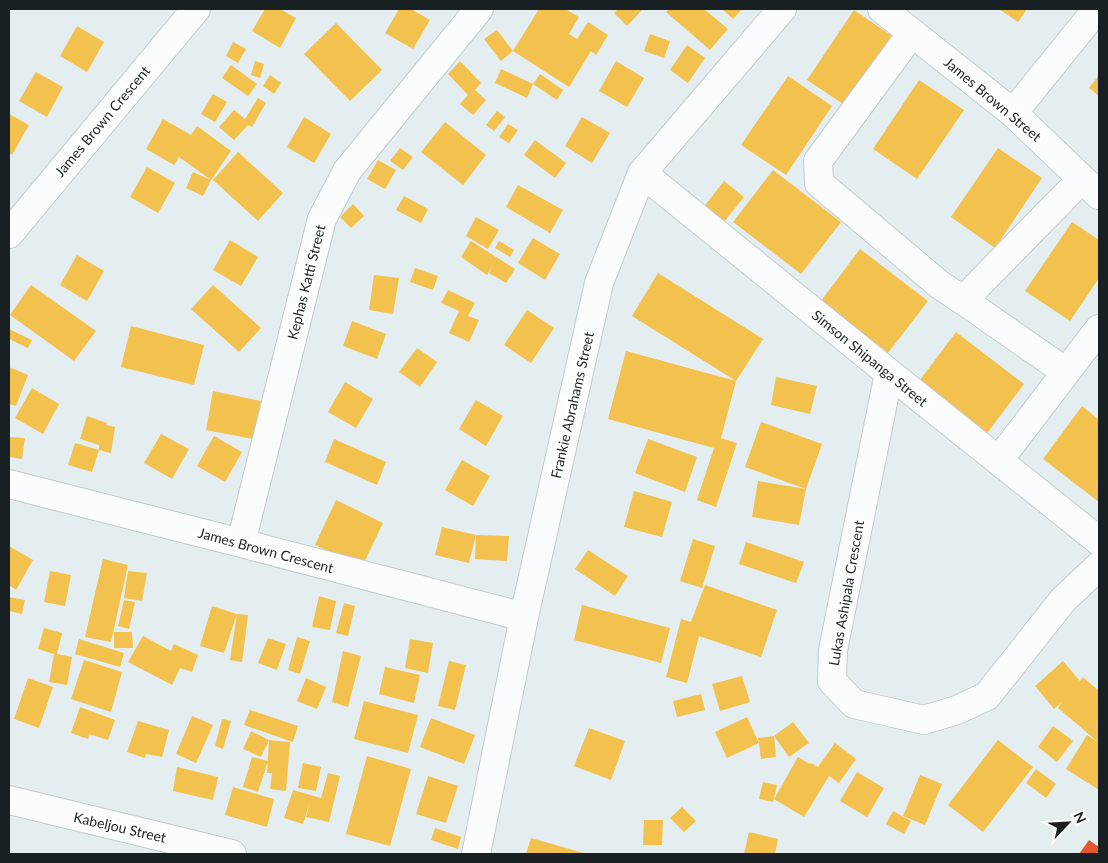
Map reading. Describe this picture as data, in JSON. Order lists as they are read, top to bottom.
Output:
{
  "streets": {
    "street": [
      "James Brown Street",
      "James Brown Crescent",
      "Kephas Katti Street",
      "Simson Shipanga Street",
      "Frankie Abrahams Street",
      "Lukas Ashipala Crescent",
      "Kabeljou Street"
    ]
  },
  "crossings": [
    ["James Brown Crescent", "Kephas Katti Street"],
    ["James Brown Crescent", "Frankie Abrahams Street"],
    ["Simson Shipanga Street", "Frankie Abrahams Street"],
    ["Simson Shipanga Street", "Lukas Ashipala Crescent"]
  ],
  "north": "top right"
}
